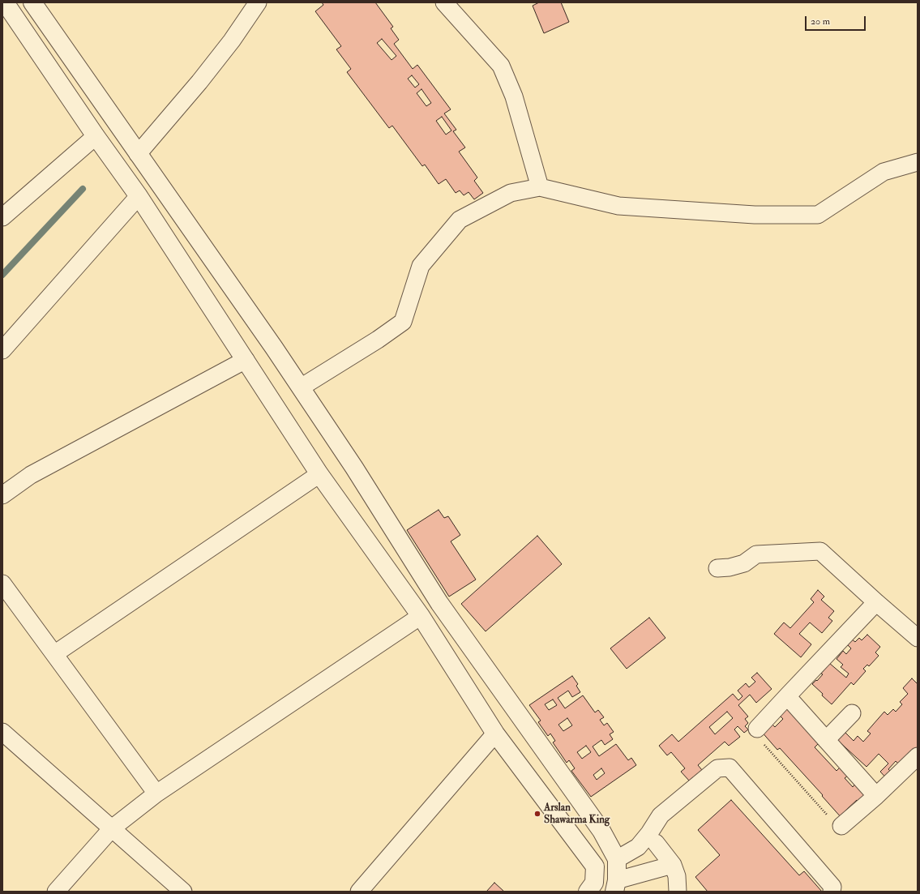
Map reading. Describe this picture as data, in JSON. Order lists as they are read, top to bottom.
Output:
{
  "places": ["Arslan Shawarma King"],
  "scale_bar": "20 m"
}
